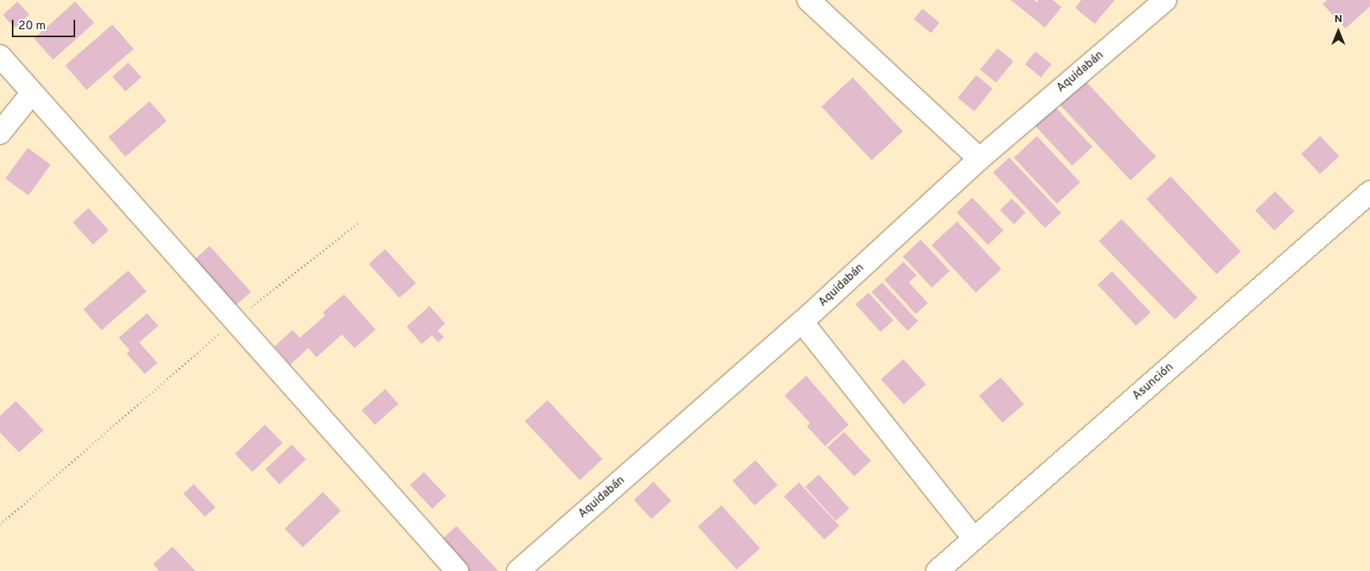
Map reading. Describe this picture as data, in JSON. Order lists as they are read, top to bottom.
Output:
{
  "streets": {
    "street": ["Aquidabán", "Asunción"]
  },
  "scale_bar": "20 m",
  "north": "top"
}
